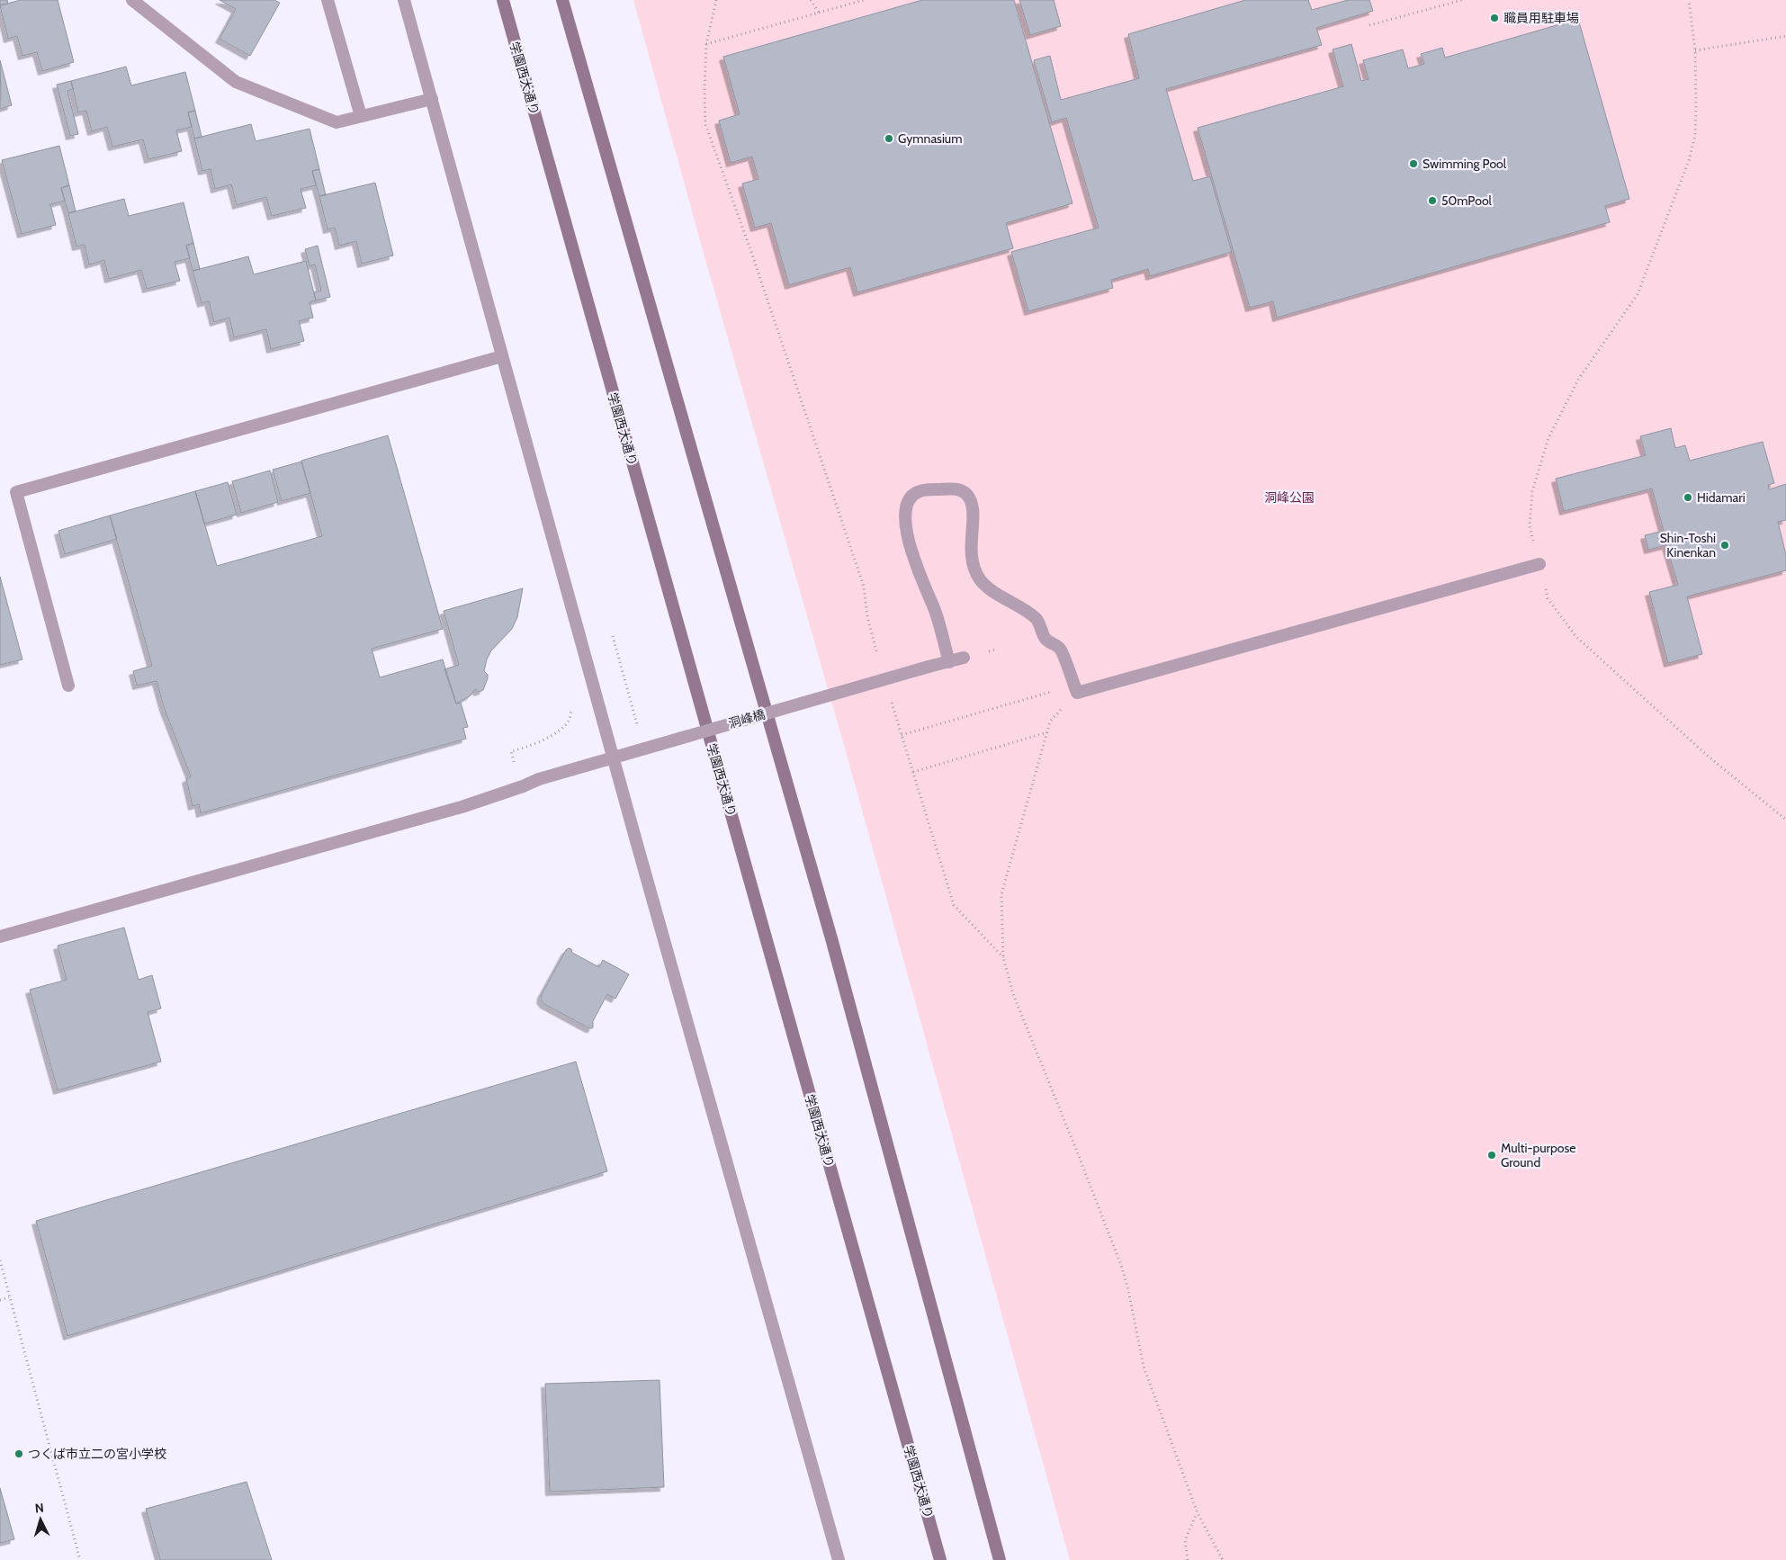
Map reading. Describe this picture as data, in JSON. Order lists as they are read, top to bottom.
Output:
{
  "streets": {
    "main road": ["学園西大通り"],
    "street": ["洞峰橋"]
  },
  "parks": ["洞峰公園"],
  "places": [
    "職員用駐車場",
    "Gymnasium",
    "Swimming Pool",
    "50mPool",
    "Hidamari",
    "Shin-Toshi Kinenkan",
    "Multi-purpose Ground",
    "つくば市立二の宮小学校"
  ],
  "north": "top"
}
